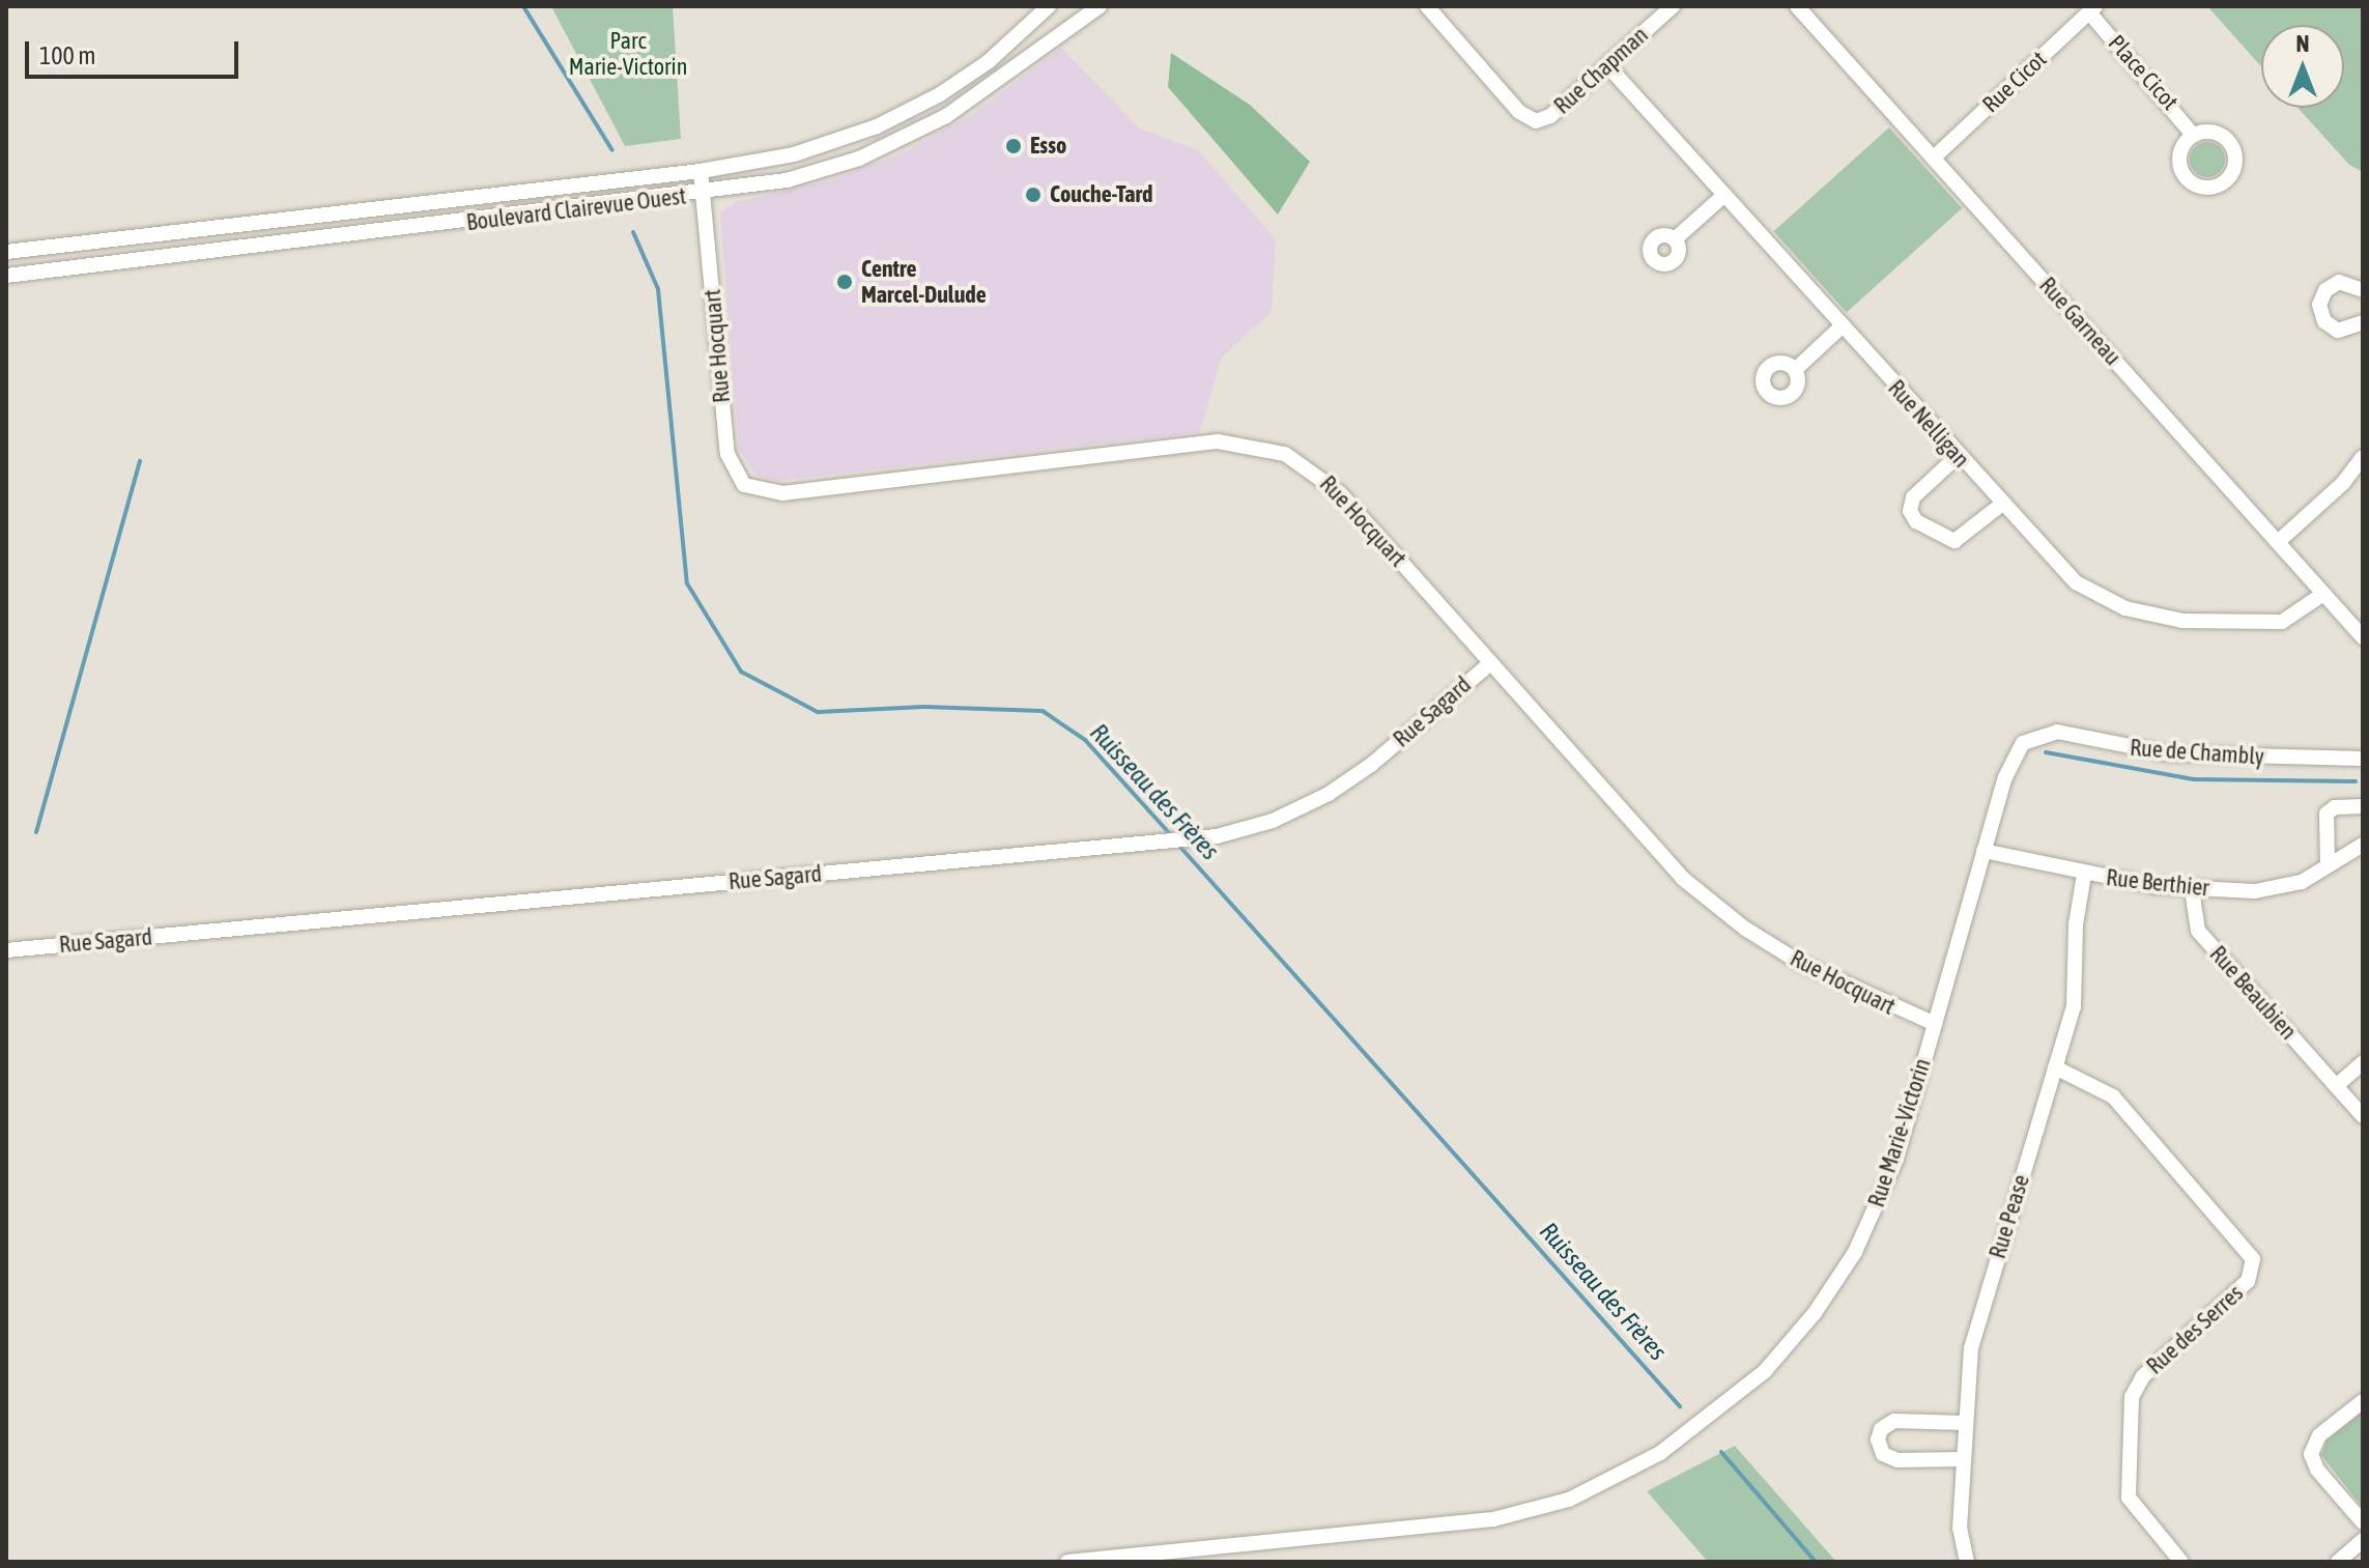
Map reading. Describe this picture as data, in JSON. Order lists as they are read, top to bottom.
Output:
{
  "streets": {
    "street": [
      "Rue Chapman",
      "Place Cicot",
      "Rue Cicot",
      "Boulevard Clairevue Ouest",
      "Rue Garneau",
      "Rue Hocquart",
      "Rue Nelligan",
      "Rue Sagard",
      "Rue de Chambly",
      "Rue Berthier",
      "Rue Beaubien",
      "Rue Marie-Victorin",
      "Rue Pease",
      "Rue des Serres"
    ]
  },
  "crossings": [
    ["Rue Chapman", "Rue Nelligan"],
    ["Place Cicot", "Rue Cicot"],
    ["Rue Cicot", "Rue Garneau"],
    ["Boulevard Clairevue Ouest", "Rue Hocquart"],
    ["Rue Garneau", "Rue Nelligan"],
    ["Rue Hocquart", "Rue Sagard"],
    ["Rue Hocquart", "Rue Marie-Victorin"],
    ["Rue de Chambly", "Rue Marie-Victorin"],
    ["Rue Berthier", "Rue Beaubien"],
    ["Rue Berthier", "Rue Marie-Victorin"],
    ["Rue Berthier", "Rue Pease"],
    ["Rue Pease", "Rue des Serres"]
  ],
  "water": ["Ruisseau des Frères"],
  "parks": ["Parc Marie-Victorin"],
  "places": ["Esso", "Couche-Tard", "Centre Marcel-Dulude"],
  "scale_bar": "100 m",
  "north": "top"
}
